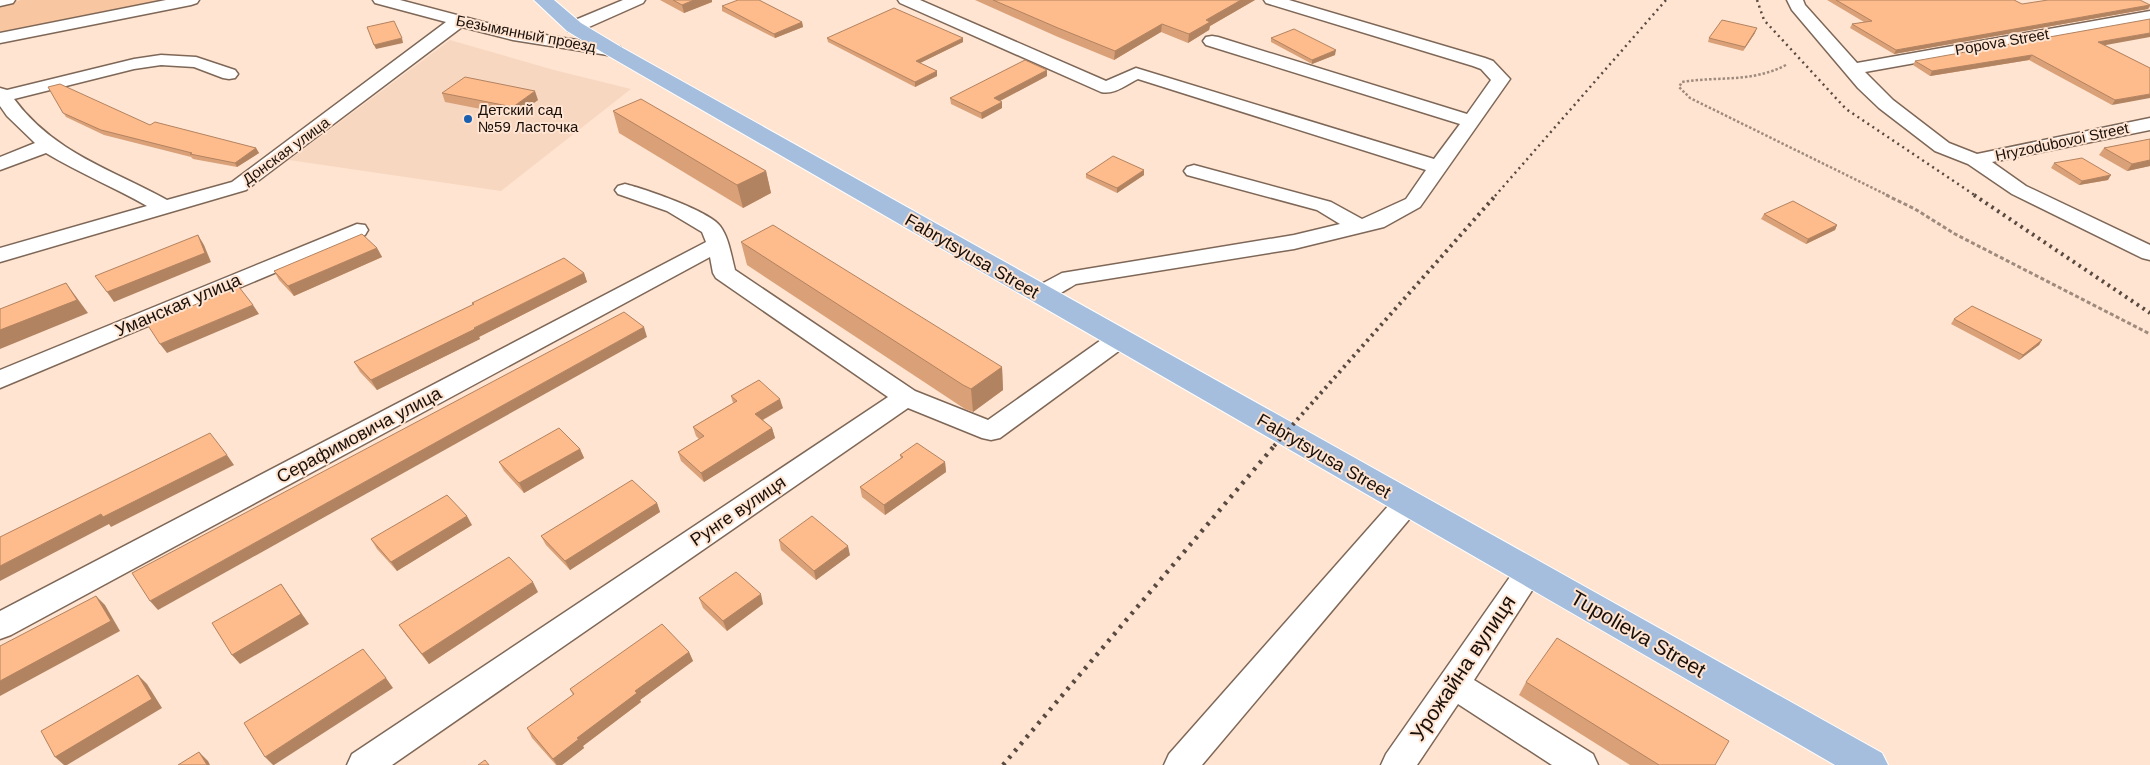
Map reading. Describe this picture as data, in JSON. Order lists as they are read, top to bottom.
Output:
{
  "streets": {
    "main road": ["Fabrytsyusa Street", "Tupolieva Street"],
    "street": [
      "Безымянный проезд",
      "Popova Street",
      "Hryzodubovoi Street",
      "Донская улица",
      "Уманская улица",
      "Серафимовича улица",
      "Рунге вулиця",
      "Урожайна вулиця"
    ]
  },
  "crossings": [
    ["Безымянный проезд", "Донская улица"],
    ["Безымянный проезд", "Fabrytsyusa Street"],
    ["Fabrytsyusa Street", "Tupolieva Street"],
    ["Tupolieva Street", "Урожайна вулиця"]
  ],
  "places": ["Детский сад №59 Ласточка"]
}
